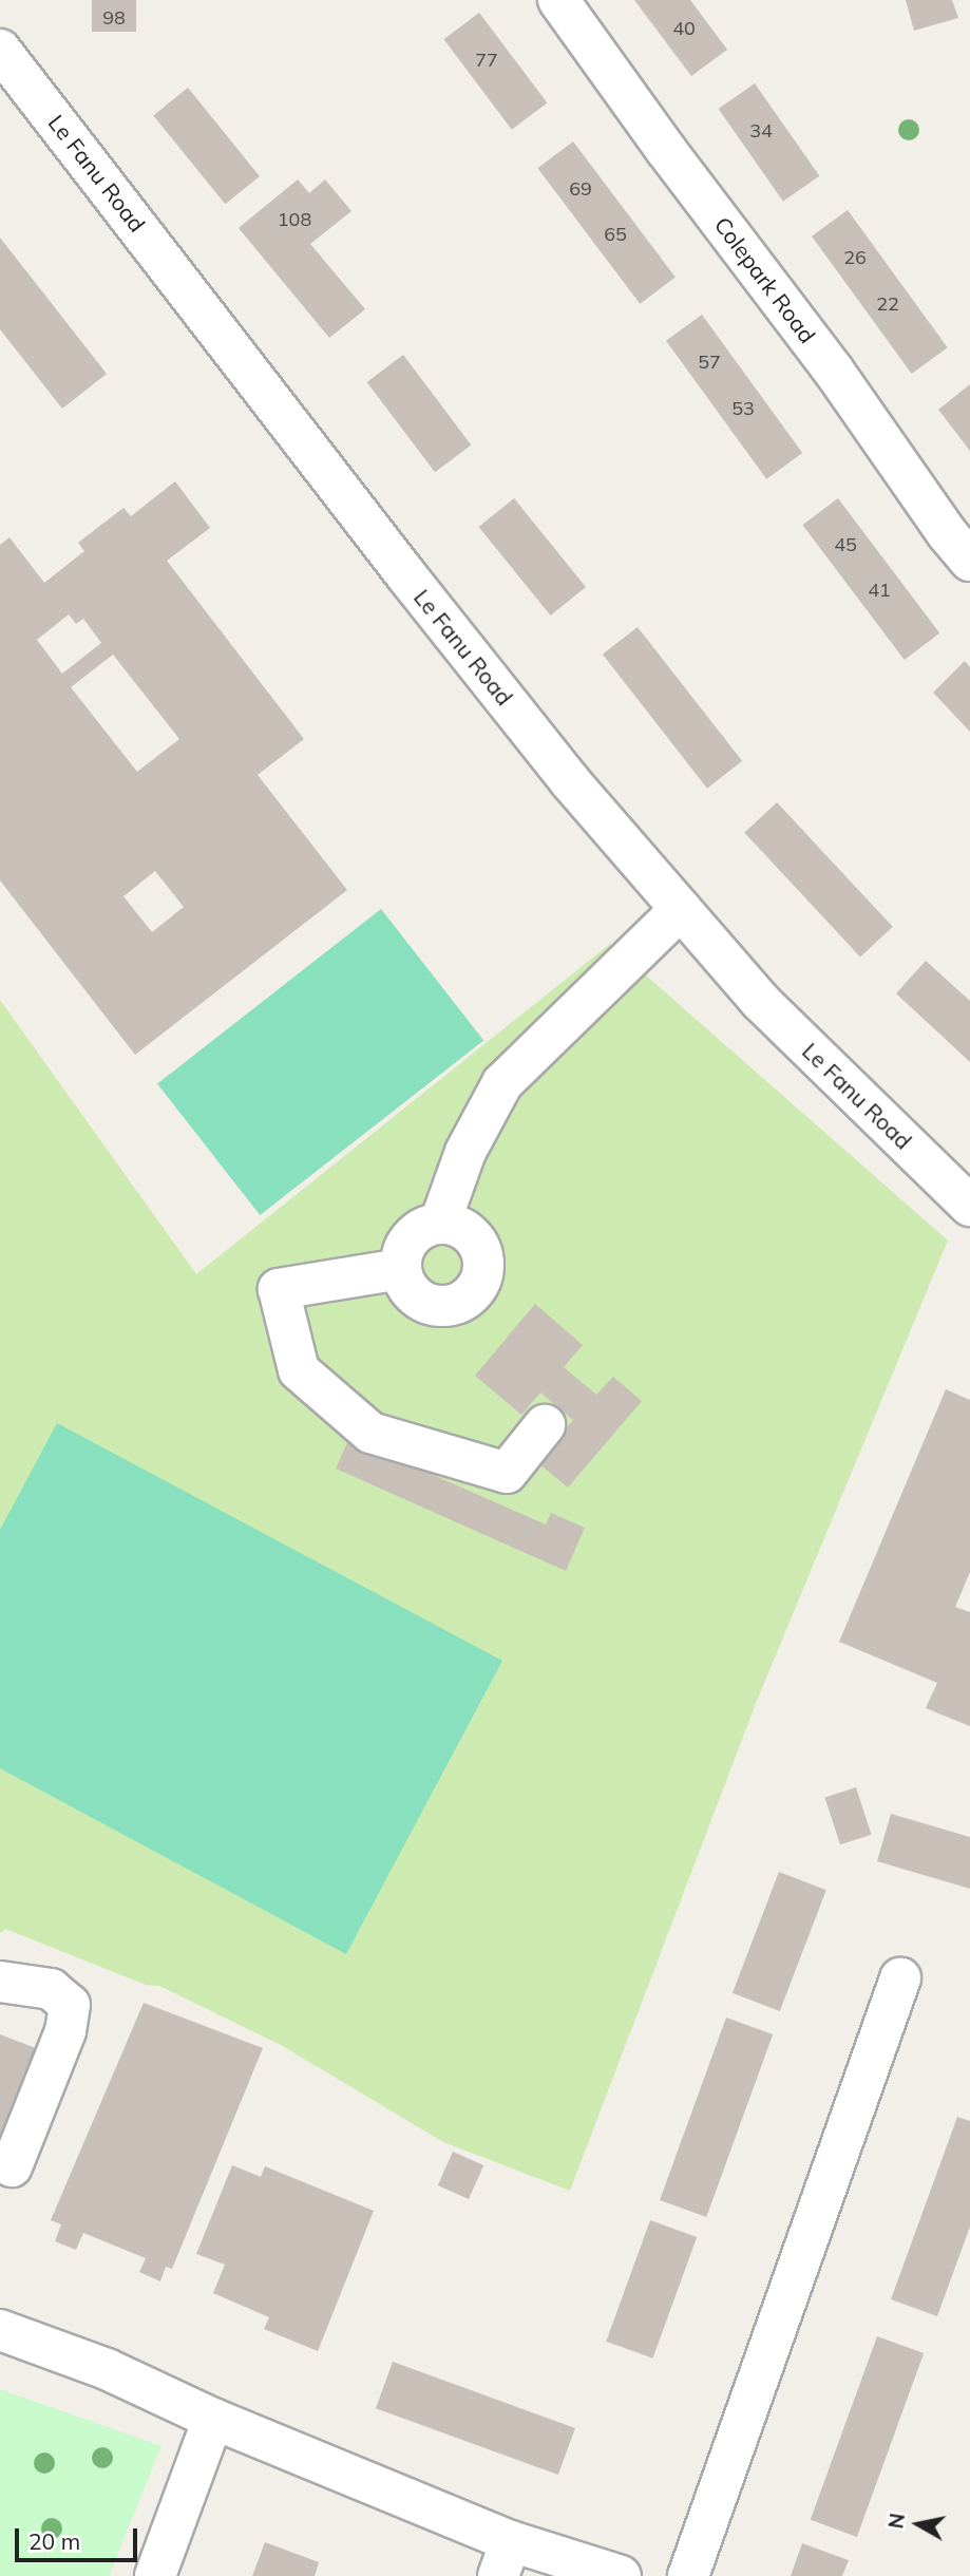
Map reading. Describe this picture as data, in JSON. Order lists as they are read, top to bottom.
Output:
{
  "streets": {
    "street": ["Le Fanu Road", "Colepark Road"]
  },
  "house_numbers": [
    "98",
    "40",
    "77",
    "34",
    "69",
    "108",
    "65",
    "26",
    "22",
    "57",
    "53",
    "45",
    "41"
  ],
  "scale_bar": "20 m",
  "north": "left"
}
